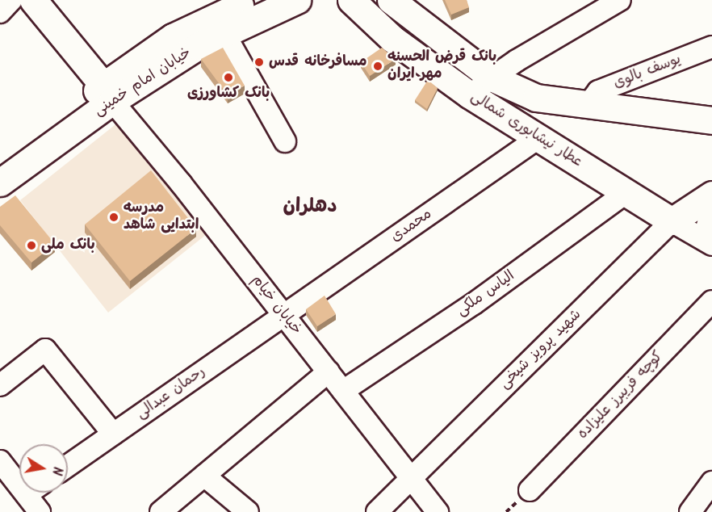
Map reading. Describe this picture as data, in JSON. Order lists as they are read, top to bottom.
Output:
{
  "streets": {
    "main road": ["خیابان امام خمینی", "عطار نیشابوری شمالی"],
    "street": [
      "یوسف بالوی",
      "محمدی",
      "الیاس ملکی",
      "خیابان خیام",
      "شهید پرویز شیخی",
      "رحمان عبدالی",
      "کوچه فریبرز علیزاده"
    ]
  },
  "crossings": [
    ["یوسف بالوی", "عطار نیشابوری شمالی"],
    ["خیابان امام خمینی", "خیابان خیام"],
    ["عطار نیشابوری شمالی", "محمدی"],
    ["عطار نیشابوری شمالی", "الیاس ملکی"],
    ["عطار نیشابوری شمالی", "شهید پرویز شیخی"],
    ["محمدی", "خیابان خیام"],
    ["محمدی", "رحمان عبدالی"],
    ["الیاس ملکی", "خیابان خیام"],
    ["خیابان خیام", "شهید پرویز شیخی"],
    ["خیابان خیام", "رحمان عبدالی"]
  ],
  "districts": ["دهلران"],
  "places": [
    "مسافرخانه قدس",
    "بانک قرض الحسنه مهر ایران",
    "بانک کشاورزی",
    "مدرسه ابتدایی شاهد",
    "بانک ملی"
  ],
  "north": "right"
}
